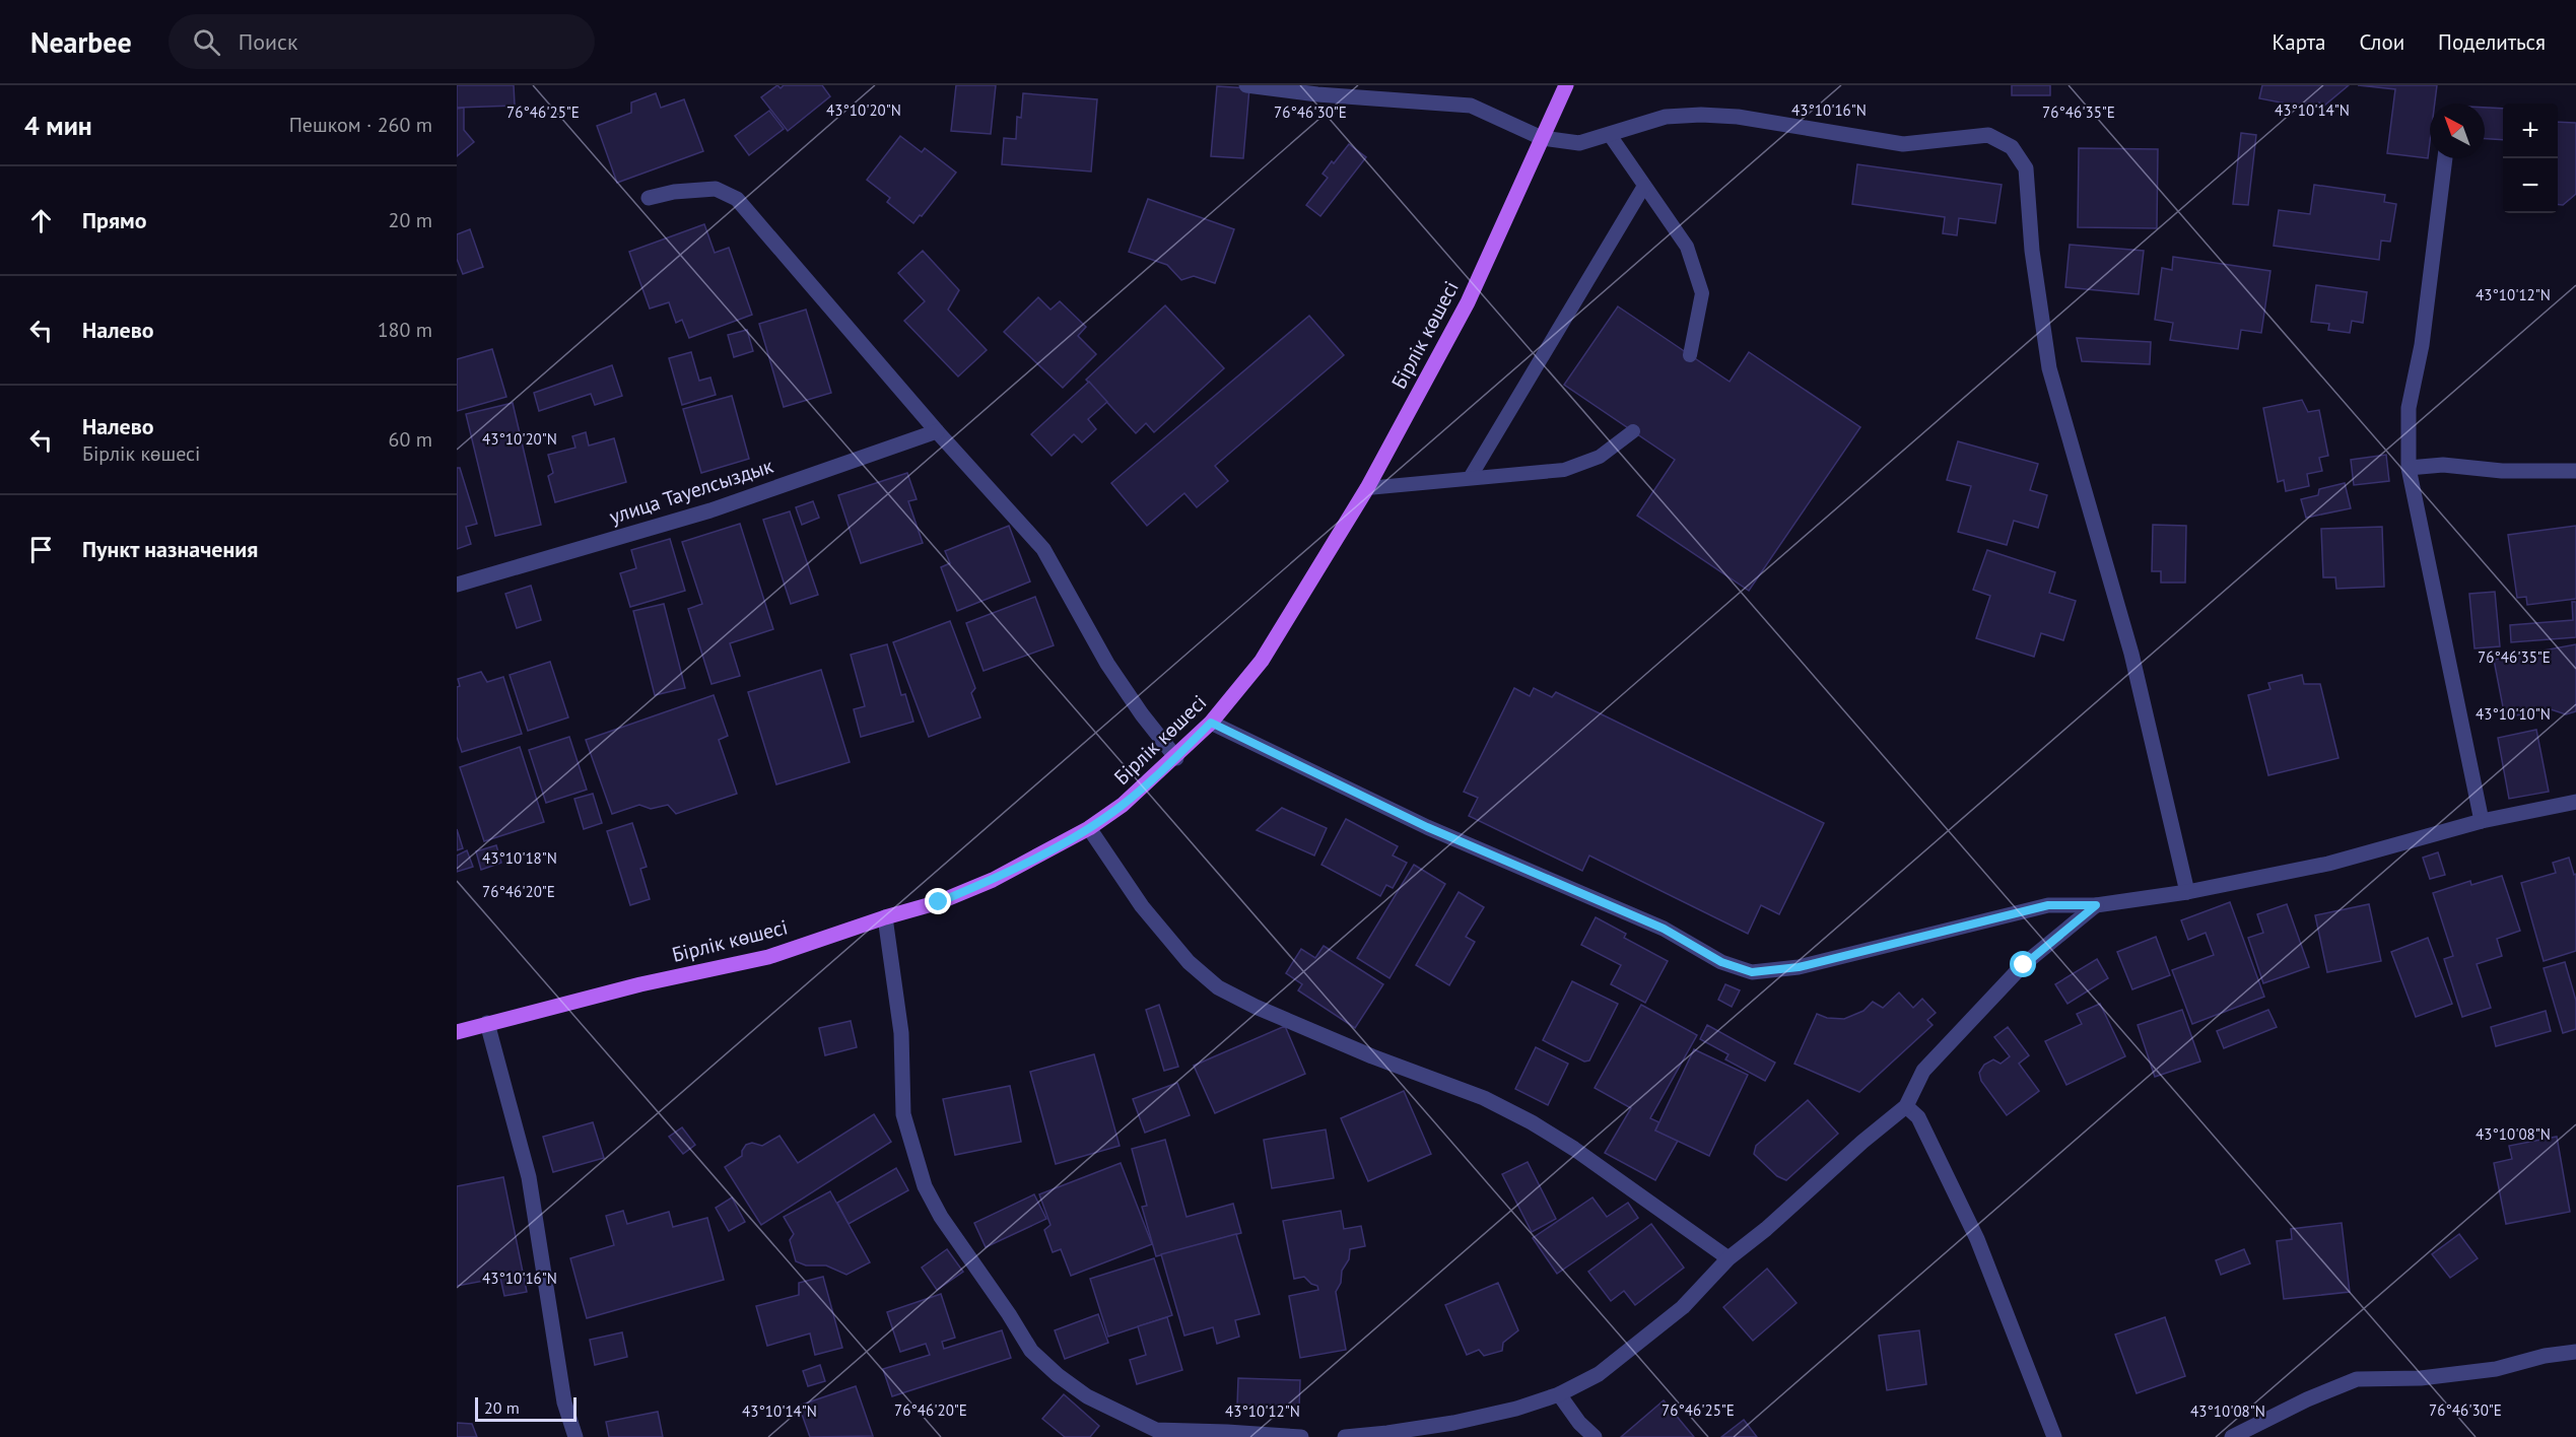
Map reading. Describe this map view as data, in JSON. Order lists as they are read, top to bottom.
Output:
{
  "streets": {
    "main road": ["Бірлік көшесі"],
    "street": ["улица Тауелсыздык"]
  },
  "scale_bar": "20 m",
  "north": "top left",
  "page": {
    "header": "Nearbee",
    "search": "Поиск",
    "nav": ["Карта", "Слои", "Поделиться"],
    "heading": ["4 мин", "Пешком · 260 m"],
    "map_buttons": ["+", "−"],
    "list": [
      ["Прямо", "20 m"],
      ["Налево", "180 m"],
      ["Налево", "Бірлік көшесі", "60 m"],
      "Пункт назначения"
    ],
    "scale": "20 m"
  },
  "coordinates": [
    "43°10'20\"N",
    "43°10'16\"N",
    "43°10'14\"N",
    "76°46'25\"E",
    "76°46'30\"E",
    "76°46'35\"E",
    "43°10'12\"N",
    "43°10'10\"N",
    "43°10'18\"N",
    "76°46'20\"E",
    "43°10'08\"N"
  ]
}
